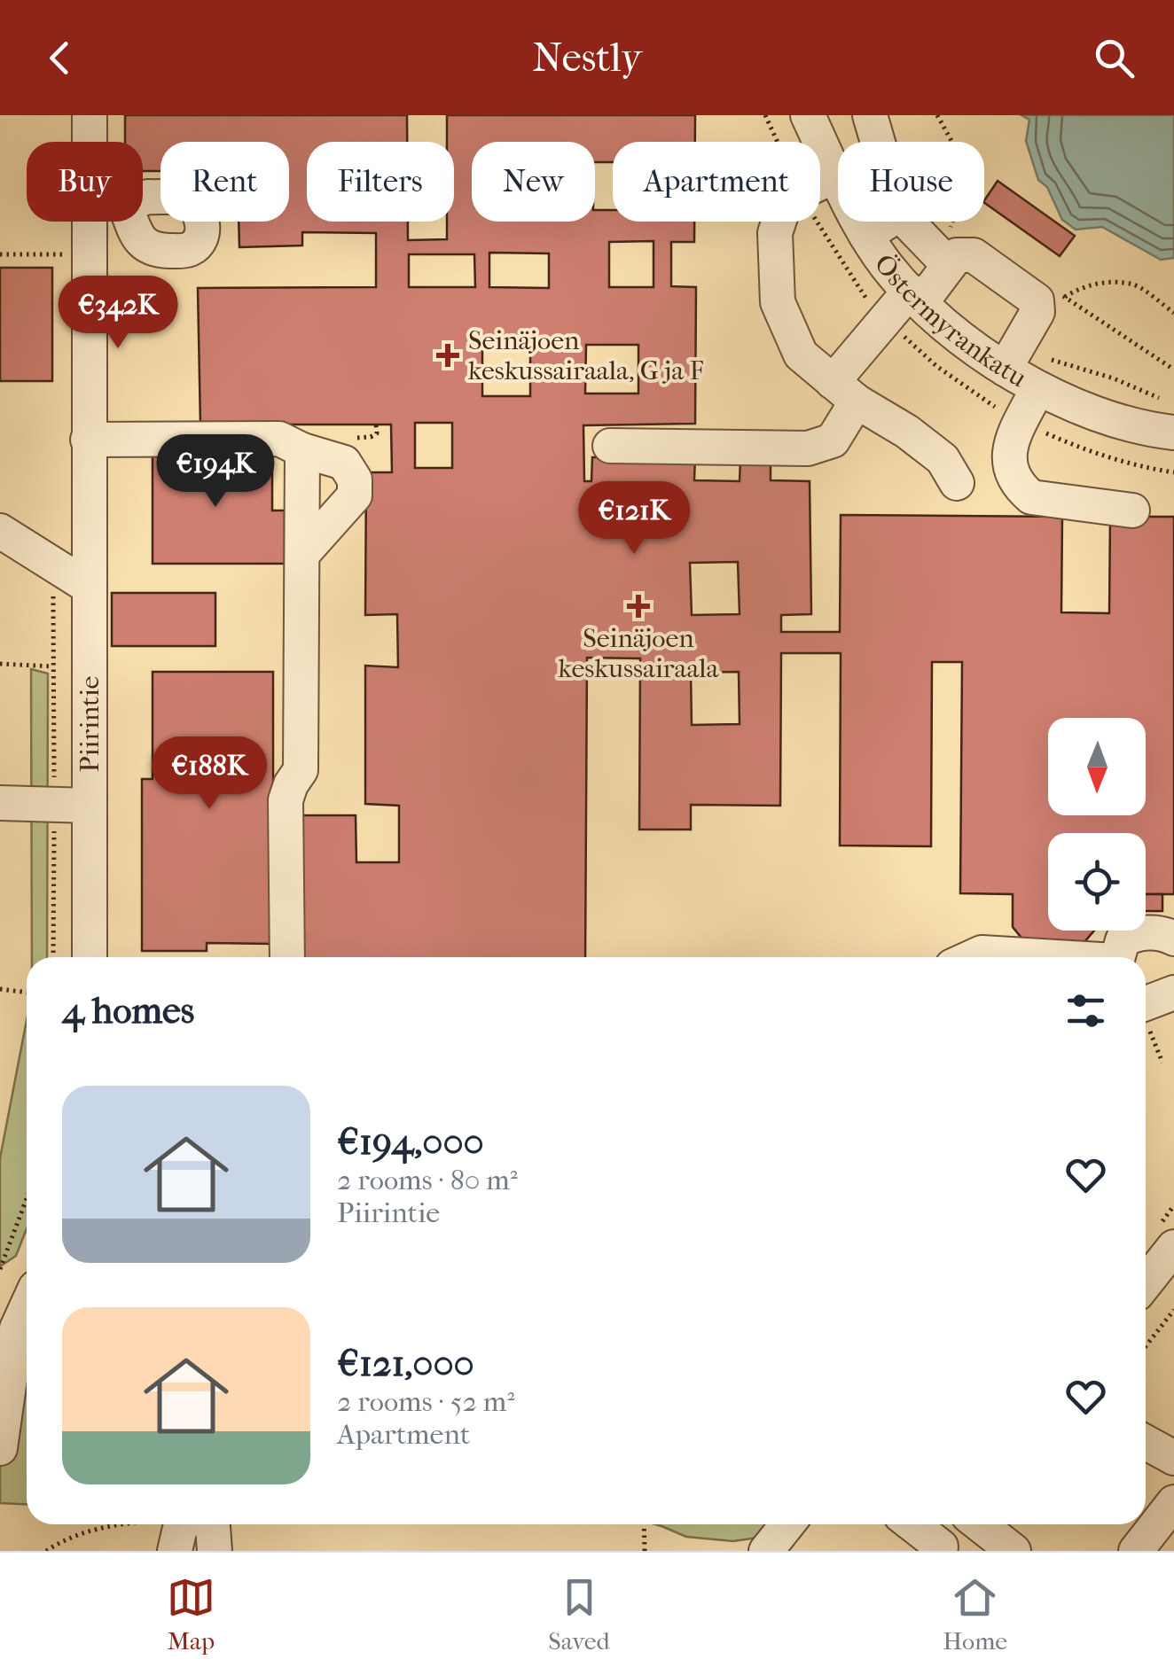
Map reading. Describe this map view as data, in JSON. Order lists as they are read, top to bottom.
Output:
{
  "streets": {
    "street": ["Östermyrankatu", "Piirintie"]
  },
  "places": {
    "health": ["Seinäjoen keskussairaala, G ja F", "Seinäjoen keskussairaala"]
  },
  "north": "bottom",
  "page": {
    "header": "Nestly",
    "chip": [
      "Buy",
      "Rent",
      "Filters",
      "New",
      "Apartment",
      "House"
    ],
    "price": [
      "€342K",
      "€194K",
      "€121K",
      "€188K"
    ],
    "heading": "4 homes",
    "list": [
      {
        "name": "€194,000",
        "note": "2 rooms · 80 m² · Piirintie"
      },
      {
        "name": "€121,000",
        "note": "2 rooms · 52 m² · Apartment"
      }
    ],
    "tabs": ["Map", "Saved", "Home"]
  }
}
